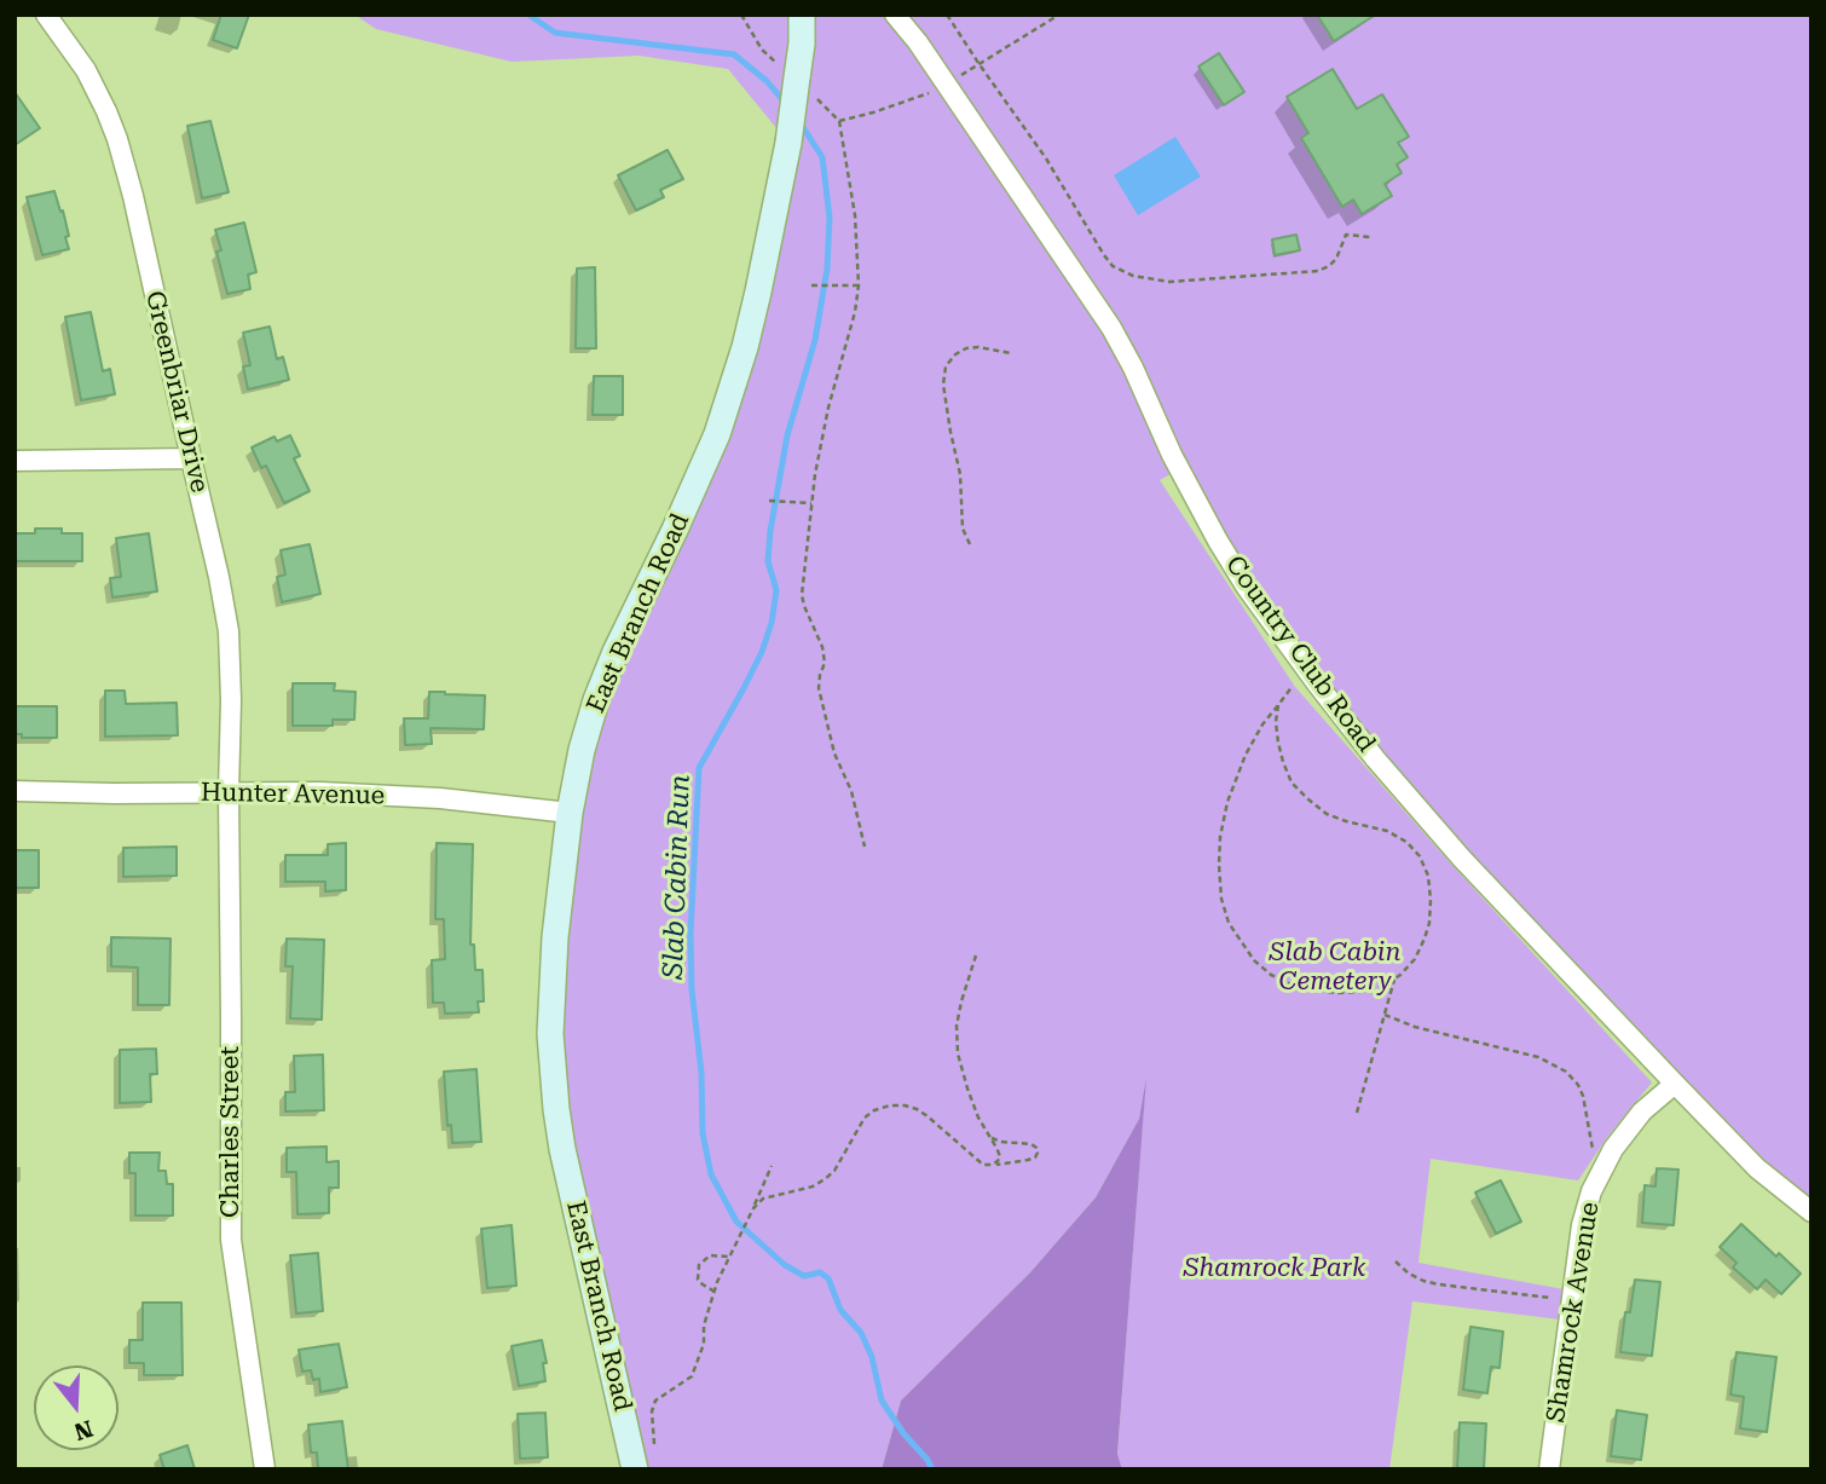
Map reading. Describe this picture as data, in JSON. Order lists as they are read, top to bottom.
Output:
{
  "streets": {
    "main road": ["East Branch Road"],
    "street": [
      "Greenbriar Drive",
      "Country Club Road",
      "Hunter Avenue",
      "Charles Street",
      "Shamrock Avenue"
    ]
  },
  "crossings": [
    ["Greenbriar Drive", "Hunter Avenue"],
    ["Greenbriar Drive", "Charles Street"],
    ["East Branch Road", "Hunter Avenue"],
    ["Country Club Road", "Shamrock Avenue"],
    ["Hunter Avenue", "Charles Street"]
  ],
  "water": ["Slab Cabin Run"],
  "parks": ["Slab Cabin Cemetery", "Shamrock Park"],
  "north": "bottom"
}
